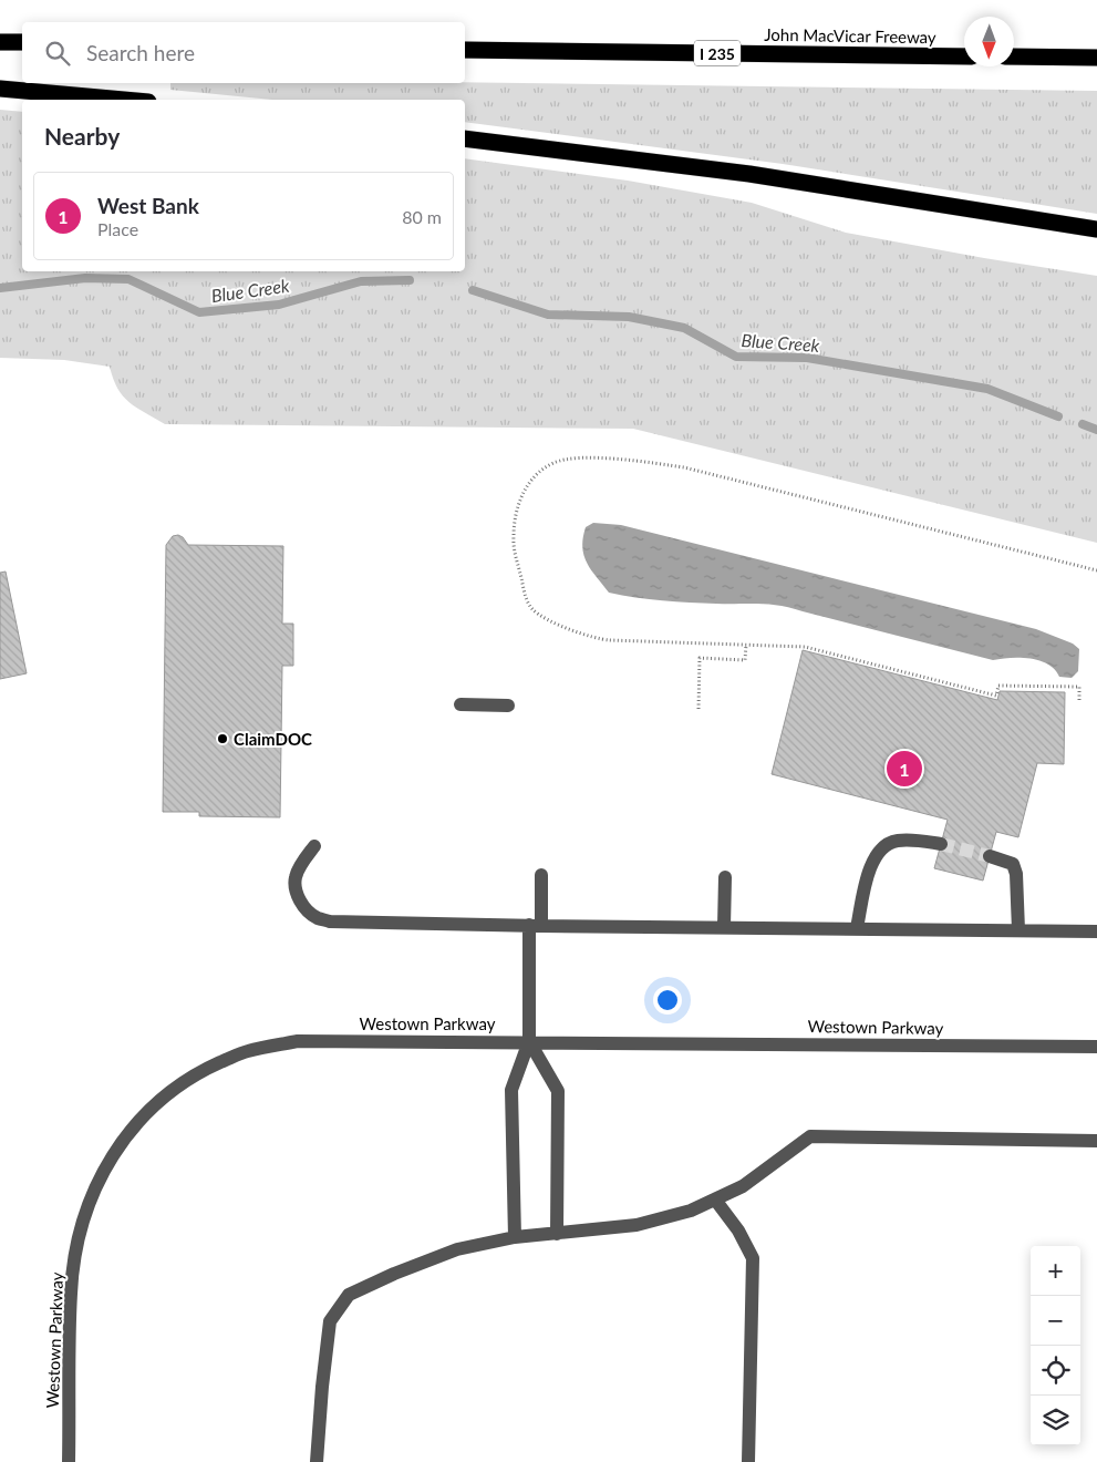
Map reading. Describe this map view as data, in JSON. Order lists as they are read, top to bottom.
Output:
{
  "streets": {
    "highway": ["John MacVicar Freeway", "I 235"],
    "street": ["Westown Parkway"]
  },
  "water": ["Blue Creek"],
  "places": ["ClaimDOC"],
  "north": "bottom",
  "page": {
    "search": "Search here",
    "heading": "Nearby",
    "list": [
      {
        "mark": "1",
        "name": "West Bank",
        "note": "Place",
        "value": "80 m"
      }
    ],
    "pins": "1",
    "map_buttons": ["+", "−"]
  }
}
